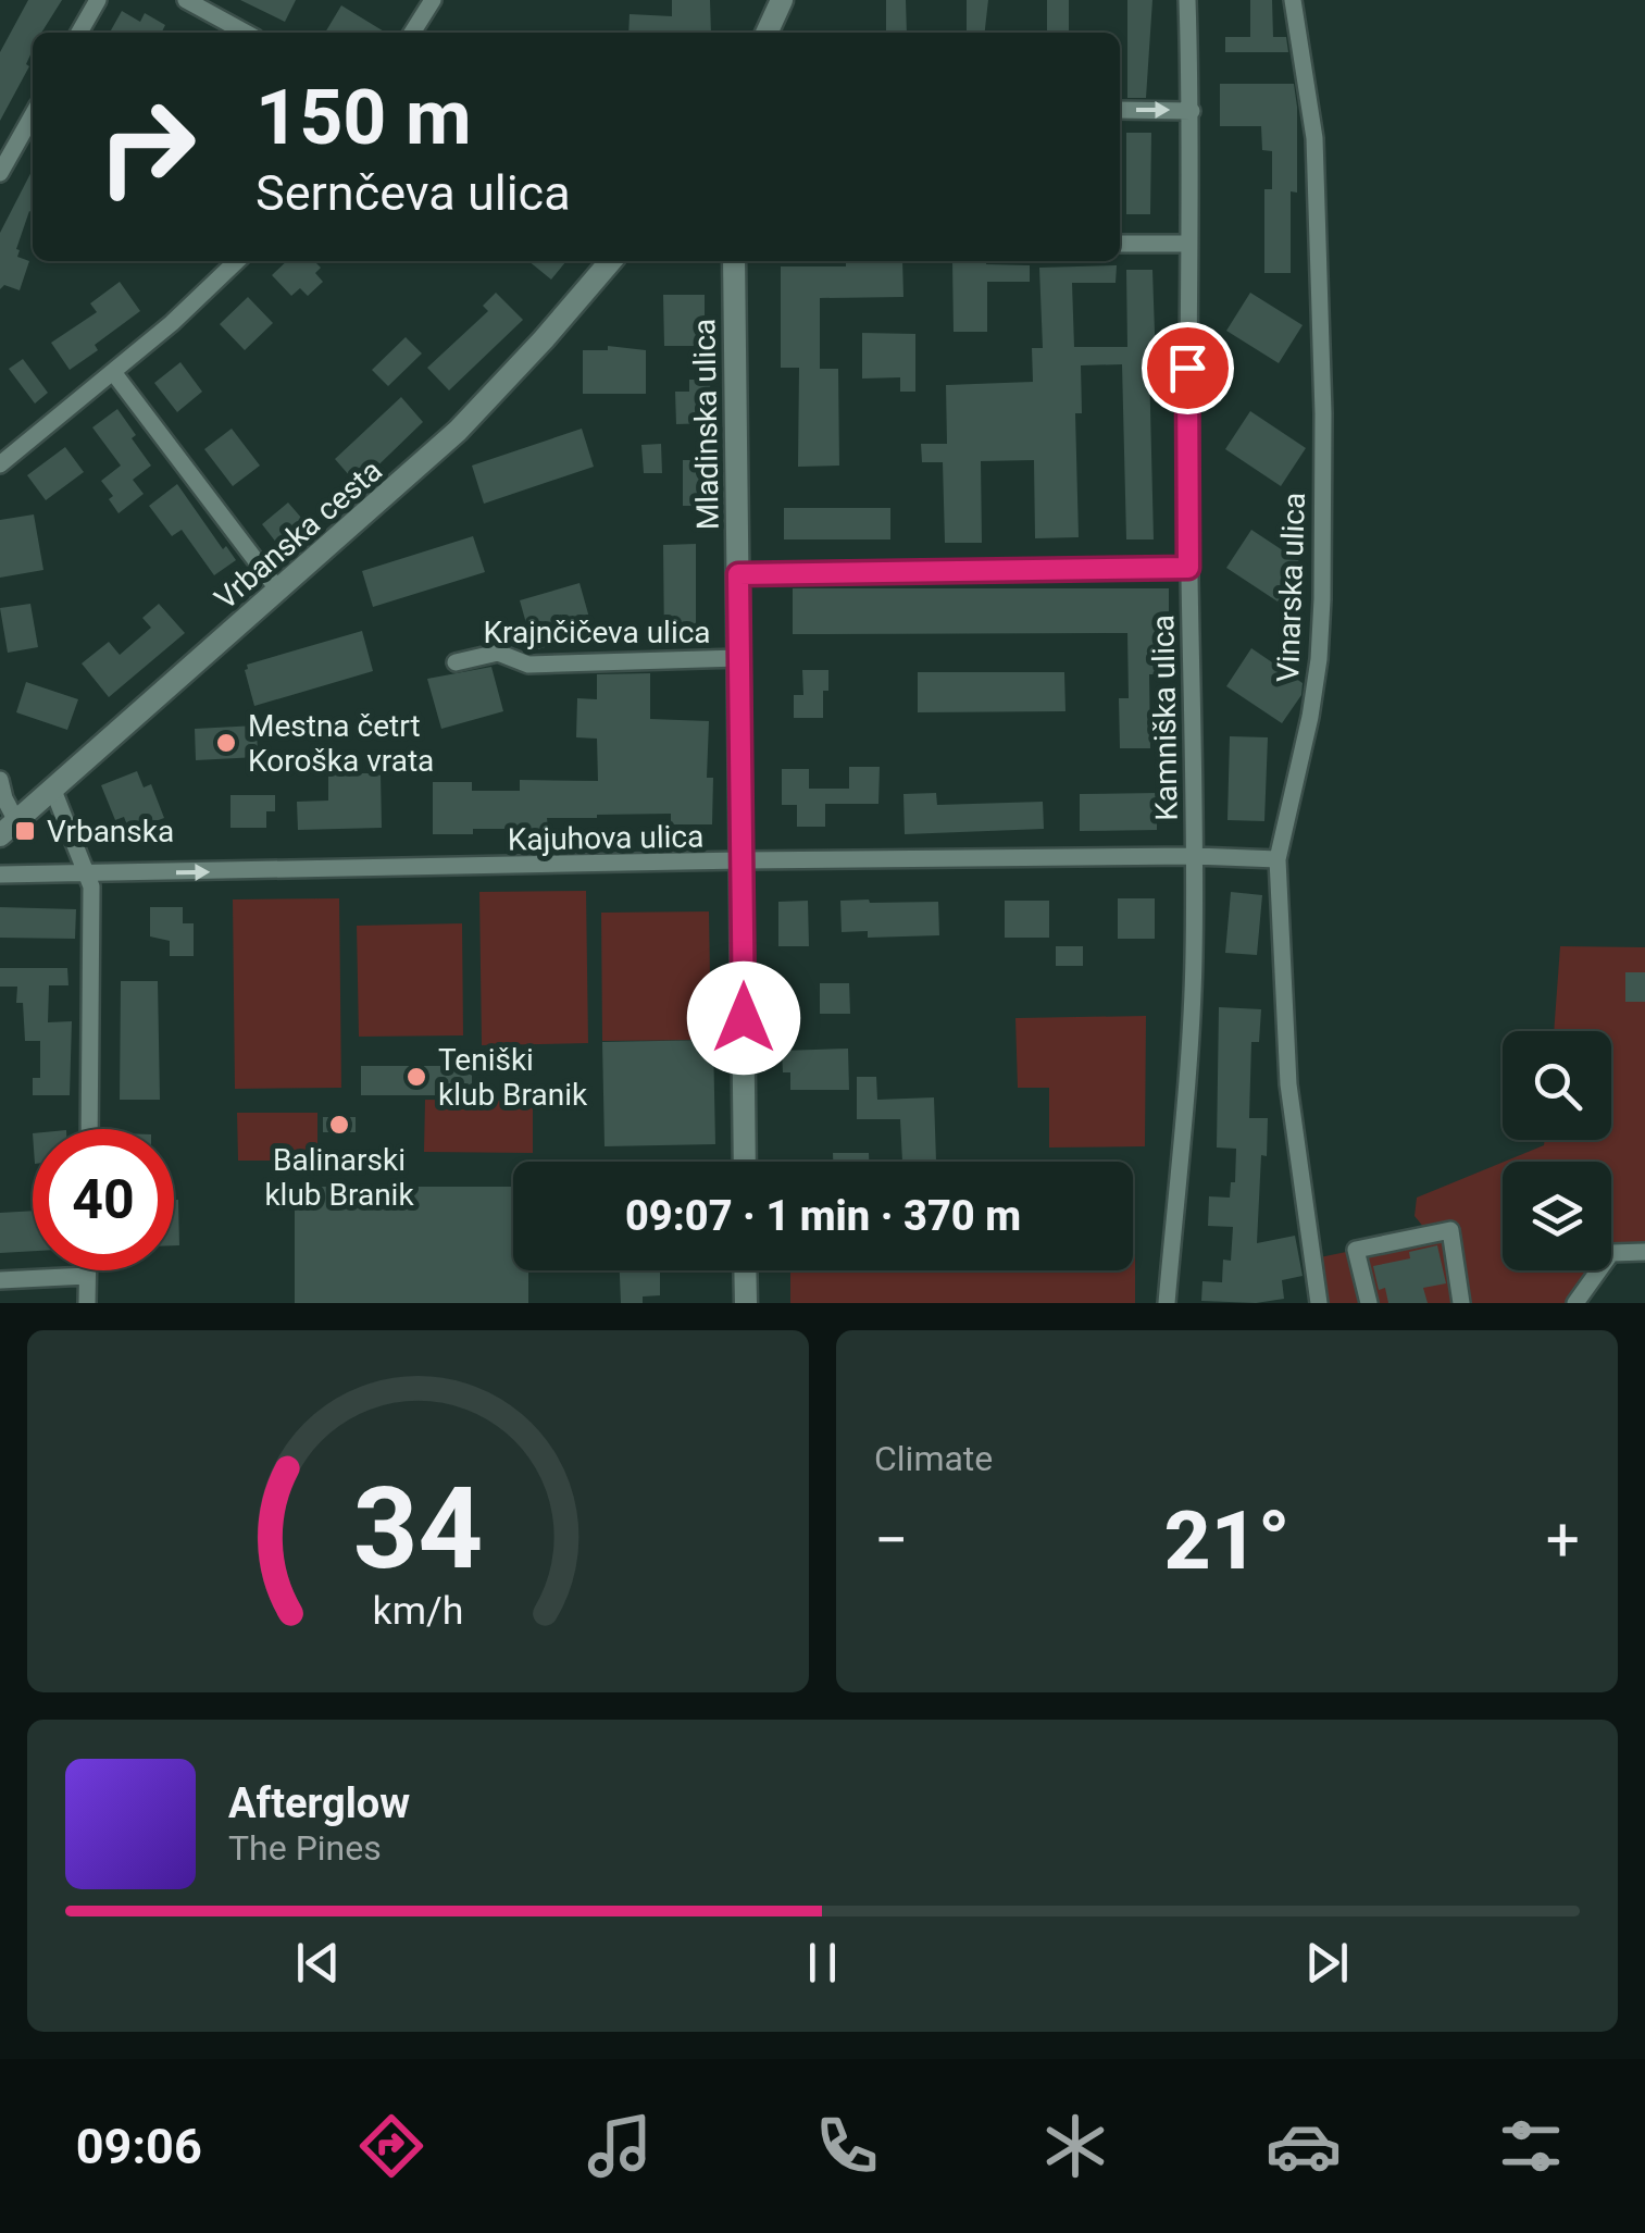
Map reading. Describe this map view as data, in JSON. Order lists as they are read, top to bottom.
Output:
{
  "streets": {
    "street": [
      "Mladinska ulica",
      "Vrbanska cesta",
      "Vinarska ulica",
      "Krajnčičeva ulica",
      "Kamniška ulica",
      "Kajuhova ulica"
    ]
  },
  "crossings": [
    ["Mladinska ulica", "Krajnčičeva ulica"],
    ["Mladinska ulica", "Kajuhova ulica"],
    ["Vinarska ulica", "Kajuhova ulica"],
    ["Kamniška ulica", "Kajuhova ulica"]
  ],
  "one_way": ["Kajuhova ulica"],
  "places": {
    "other": ["Mestna četrt Koroška vrata", "Teniški klub Branik", "Balinarski klub Branik"],
    "transit": ["Vrbanska"]
  },
  "page": {
    "turn": ["150 m", "Sernčeva ulica"],
    "limit": "40",
    "trip": "09:07 · 1 min · 370 m",
    "tile": "Climate",
    "heat": ["−", "21°", "+"],
    "song": ["Afterglow", "The Pines"],
    "tabs": "09:06",
    "gauge": ["34", "km/h"]
  }
}
